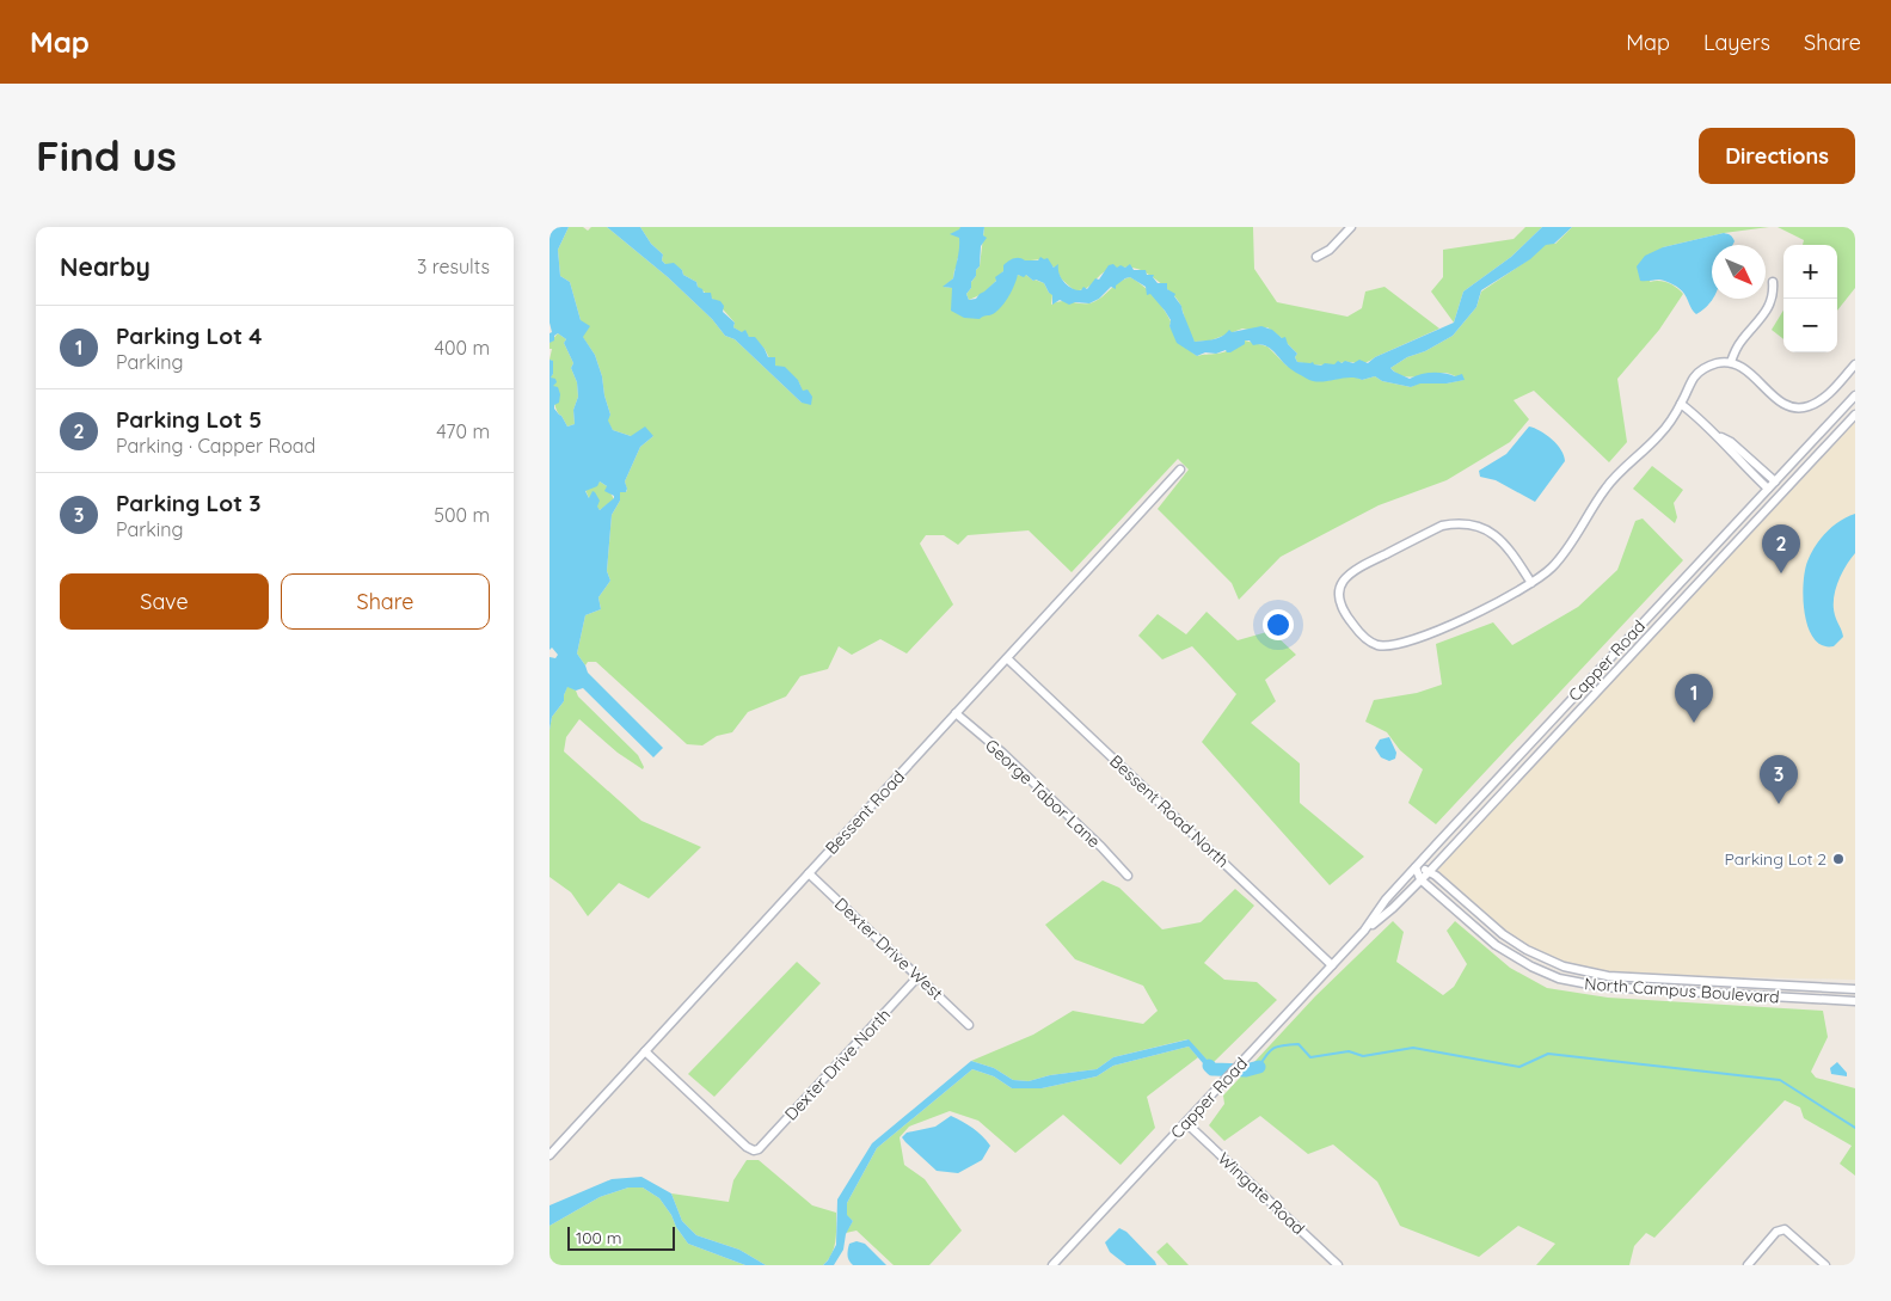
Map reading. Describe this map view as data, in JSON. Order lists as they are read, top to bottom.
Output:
{
  "streets": {
    "street": [
      "Capper Road",
      "George Tabor Lane",
      "Bessent Road North",
      "Bessent Road",
      "Dexter Drive West",
      "North Campus Boulevard",
      "Dexter Drive North",
      "Wingate Road"
    ]
  },
  "crossings": [
    ["Capper Road", "Bessent Road North"],
    ["Capper Road", "North Campus Boulevard"],
    ["Capper Road", "Wingate Road"],
    ["George Tabor Lane", "Bessent Road"],
    ["Bessent Road North", "Bessent Road"],
    ["Bessent Road", "Dexter Drive West"],
    ["Bessent Road", "Dexter Drive North"],
    ["Dexter Drive West", "Dexter Drive North"]
  ],
  "places": ["Parking Lot 2"],
  "scale_bar": "100 m",
  "north": "bottom right",
  "page": {
    "header": "Map",
    "nav": ["Map", "Layers", "Share"],
    "buttons": [
      "Directions",
      ["Save", "Share"]
    ],
    "title": "Find us",
    "heading": ["Nearby", "3 results"],
    "map_buttons": ["+", "−"],
    "list": [
      {
        "mark": "1",
        "name": "Parking Lot 4",
        "note": "Parking",
        "value": "400 m"
      },
      {
        "mark": "2",
        "name": "Parking Lot 5",
        "note": "Parking · Capper Road",
        "value": "470 m"
      },
      {
        "mark": "3",
        "name": "Parking Lot 3",
        "note": "Parking",
        "value": "500 m"
      }
    ],
    "pins": ["2", "1", "3"],
    "scale": "100 m"
  }
}
